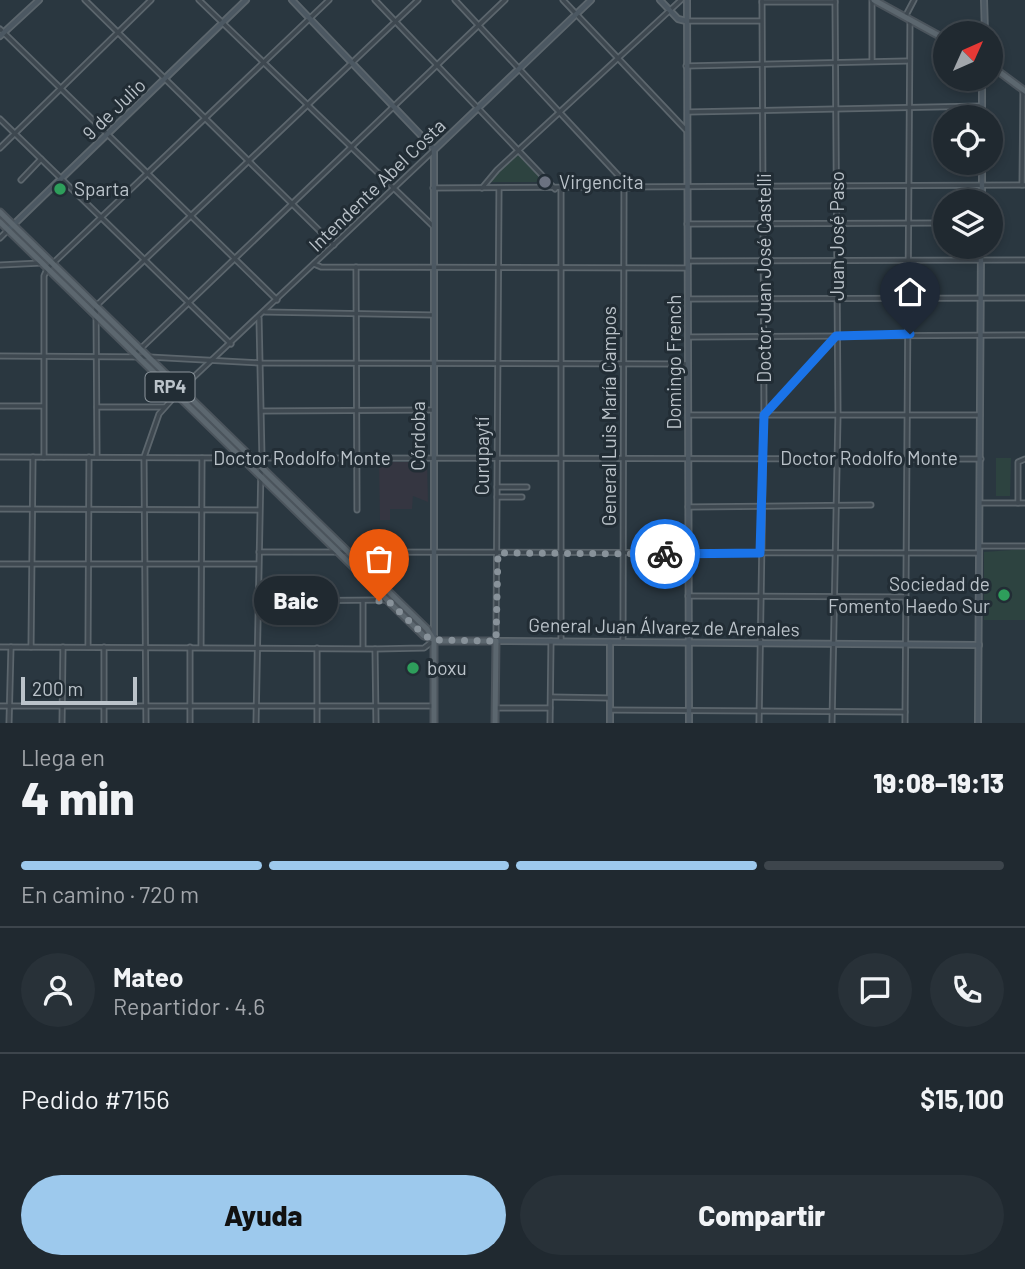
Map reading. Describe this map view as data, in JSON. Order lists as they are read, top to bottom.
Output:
{
  "streets": {
    "main road": [
      "RP4",
      "Córdoba",
      "Curupaytí",
      "General Juan Álvarez de Arenales"
    ],
    "street": [
      "9 de Julio",
      "Intendente Abel Costa",
      "Juan José Paso",
      "Doctor Juan José Castelli",
      "Domingo French",
      "General Luis María Campos",
      "Doctor Rodolfo Monte"
    ]
  },
  "crossings": [
    ["9 de Julio", "RP4"],
    ["Intendente Abel Costa", "RP4"],
    ["Intendente Abel Costa", "Córdoba"],
    ["Juan José Paso", "Doctor Rodolfo Monte"],
    ["Juan José Paso", "General Juan Álvarez de Arenales"],
    ["Doctor Juan José Castelli", "Doctor Rodolfo Monte"],
    ["Doctor Juan José Castelli", "General Juan Álvarez de Arenales"],
    ["Domingo French", "Doctor Rodolfo Monte"],
    ["Domingo French", "General Juan Álvarez de Arenales"],
    ["RP4", "Córdoba"],
    ["RP4", "Doctor Rodolfo Monte"],
    ["RP4", "General Juan Álvarez de Arenales"],
    ["General Luis María Campos", "Doctor Rodolfo Monte"],
    ["General Luis María Campos", "General Juan Álvarez de Arenales"],
    ["Córdoba", "Doctor Rodolfo Monte"],
    ["Córdoba", "General Juan Álvarez de Arenales"],
    ["Curupaytí", "Doctor Rodolfo Monte"],
    ["Curupaytí", "General Juan Álvarez de Arenales"]
  ],
  "places": [
    "Virgencita",
    "Sparta",
    "Sociedad de Fomento Haedo Sur",
    "Baic",
    "boxu"
  ],
  "scale_bar": "200 m",
  "north": "top right",
  "page": {
    "bubble": "Baic",
    "scale": "200 m",
    "heading": ["4 min", "Llega en", "19:08–19:13"],
    "panel": [
      "Mateo",
      "Repartidor · 4.6",
      "Pedido #7156",
      "$15,100"
    ],
    "bar": "En camino · 720 m",
    "buttons": ["Ayuda", "Compartir"]
  }
}
